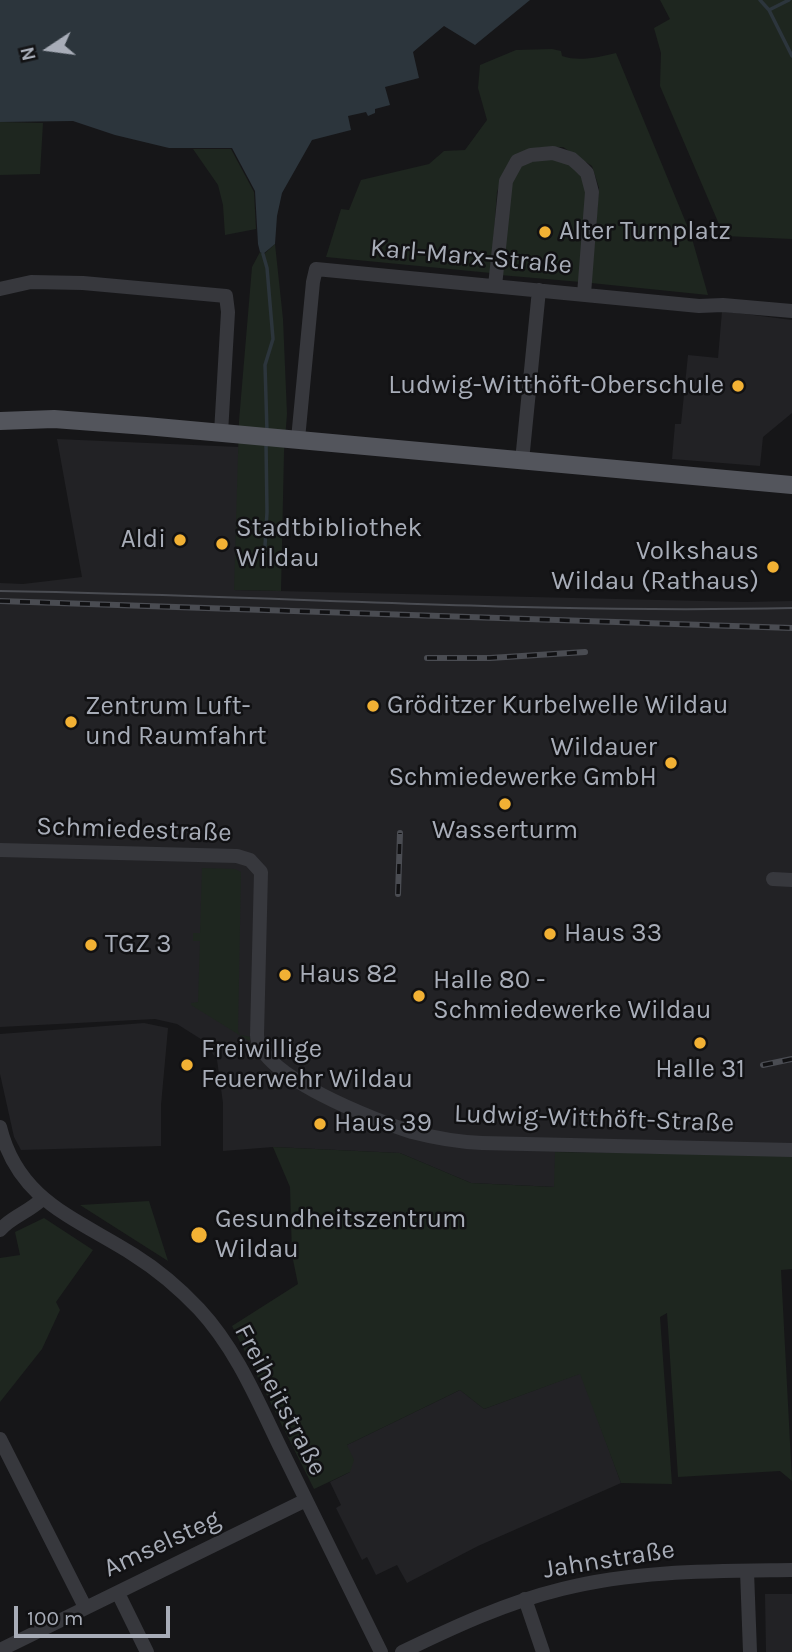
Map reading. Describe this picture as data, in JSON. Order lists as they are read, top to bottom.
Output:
{
  "streets": {
    "street": [
      "Karl-Marx-Straße",
      "Schmiedestraße",
      "Ludwig-Witthöft-Straße",
      "Freiheitstraße",
      "Amselsteg",
      "Jahnstraße"
    ]
  },
  "crossings": [
    ["Schmiedestraße", "Ludwig-Witthöft-Straße"],
    ["Freiheitstraße", "Amselsteg"]
  ],
  "places": [
    "Alter Turnplatz",
    "Ludwig-Witthöft-Oberschule",
    "Aldi",
    "Stadtbibliothek Wildau",
    "Volkshaus Wildau (Rathaus)",
    "Gröditzer Kurbelwelle Wildau",
    "Zentrum Luft- und Raumfahrt",
    "Wildauer Schmiedewerke GmbH",
    "Wasserturm",
    "Haus 33",
    "TGZ 3",
    "Haus 82",
    "Halle 80 - Schmiedewerke Wildau",
    "Halle 31",
    "Freiwillige Feuerwehr Wildau",
    "Haus 39",
    "Gesundheitszentrum Wildau"
  ],
  "scale_bar": "100 m",
  "north": "left"
}
